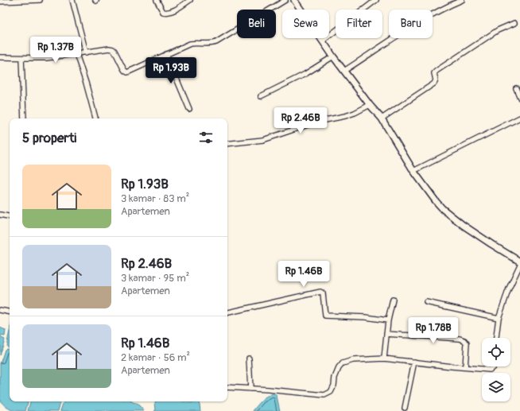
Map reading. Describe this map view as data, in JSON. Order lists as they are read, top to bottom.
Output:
{
  "page": {
    "chip": [
      "Beli",
      "Sewa",
      "Filter",
      "Baru"
    ],
    "price": [
      "Rp 1.37B",
      "Rp 1.93B",
      "Rp 2.46B",
      "Rp 1.46B",
      "Rp 1.78B"
    ],
    "heading": "5 properti",
    "list": [
      {
        "name": "Rp 1.93B",
        "note": "3 kamar · 83 m² · Apartemen"
      },
      {
        "name": "Rp 2.46B",
        "note": "3 kamar · 95 m² · Apartemen"
      },
      {
        "name": "Rp 1.46B",
        "note": "2 kamar · 56 m² · Apartemen"
      }
    ]
  }
}
